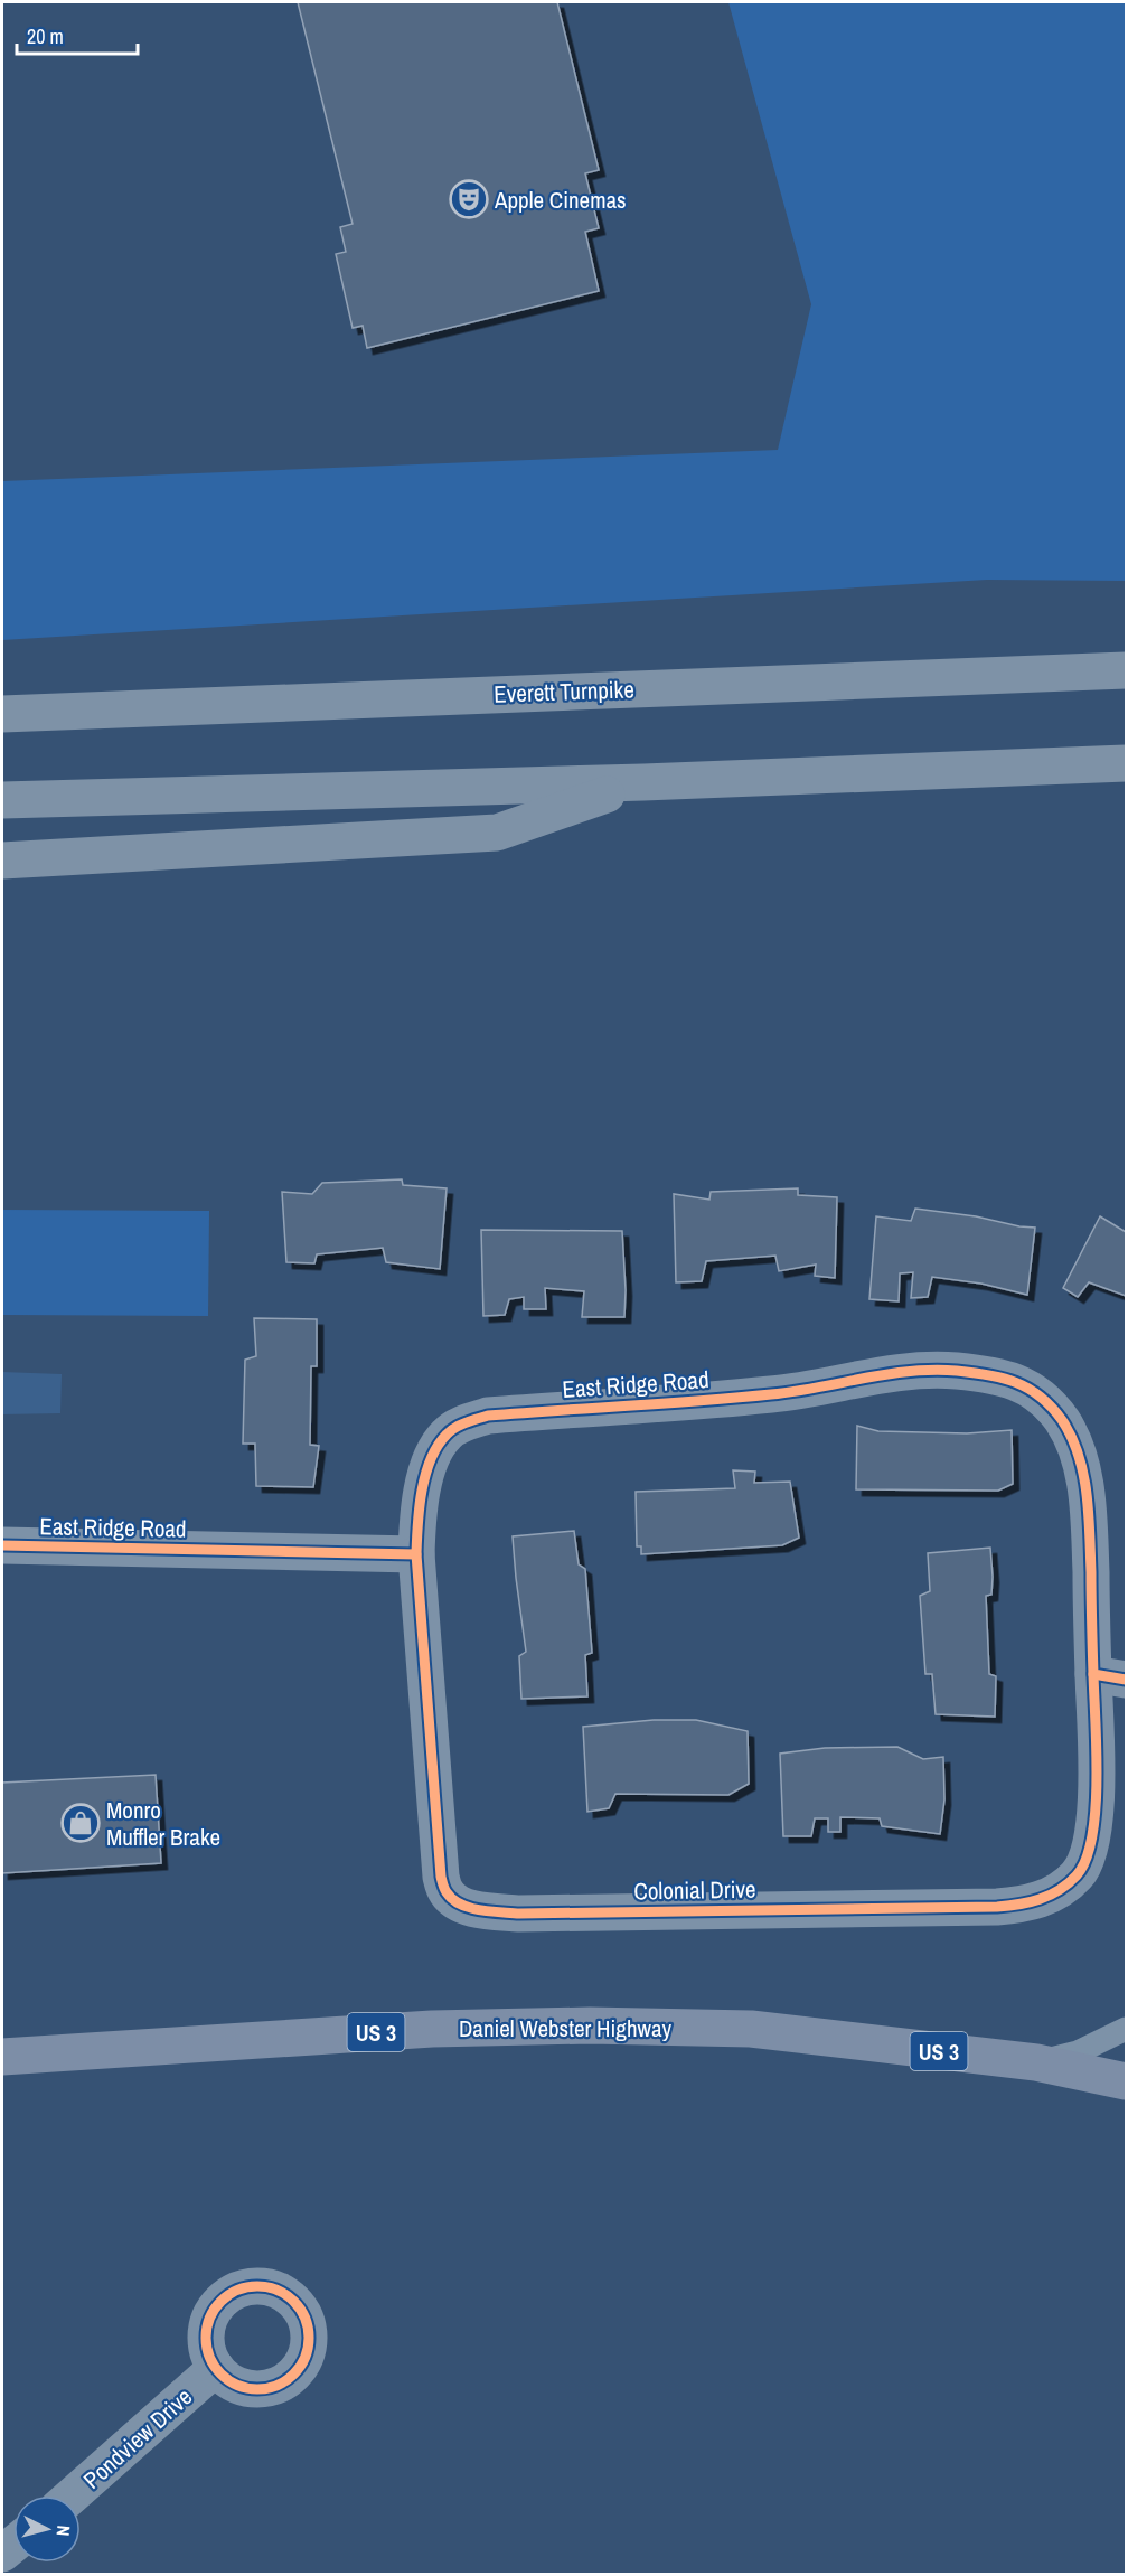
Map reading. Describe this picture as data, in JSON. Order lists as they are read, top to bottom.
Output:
{
  "streets": {
    "highway": ["Everett Turnpike"],
    "main road": ["Daniel Webster Highway", "US 3"],
    "street": ["East Ridge Road", "Colonial Drive", "Pondview Drive"]
  },
  "crossings": [
    ["East Ridge Road", "Colonial Drive"]
  ],
  "places": {
    "theatre": ["Apple Cinemas"],
    "shop": ["Monro Muffler Brake"]
  },
  "scale_bar": "20 m",
  "north": "right"
}
